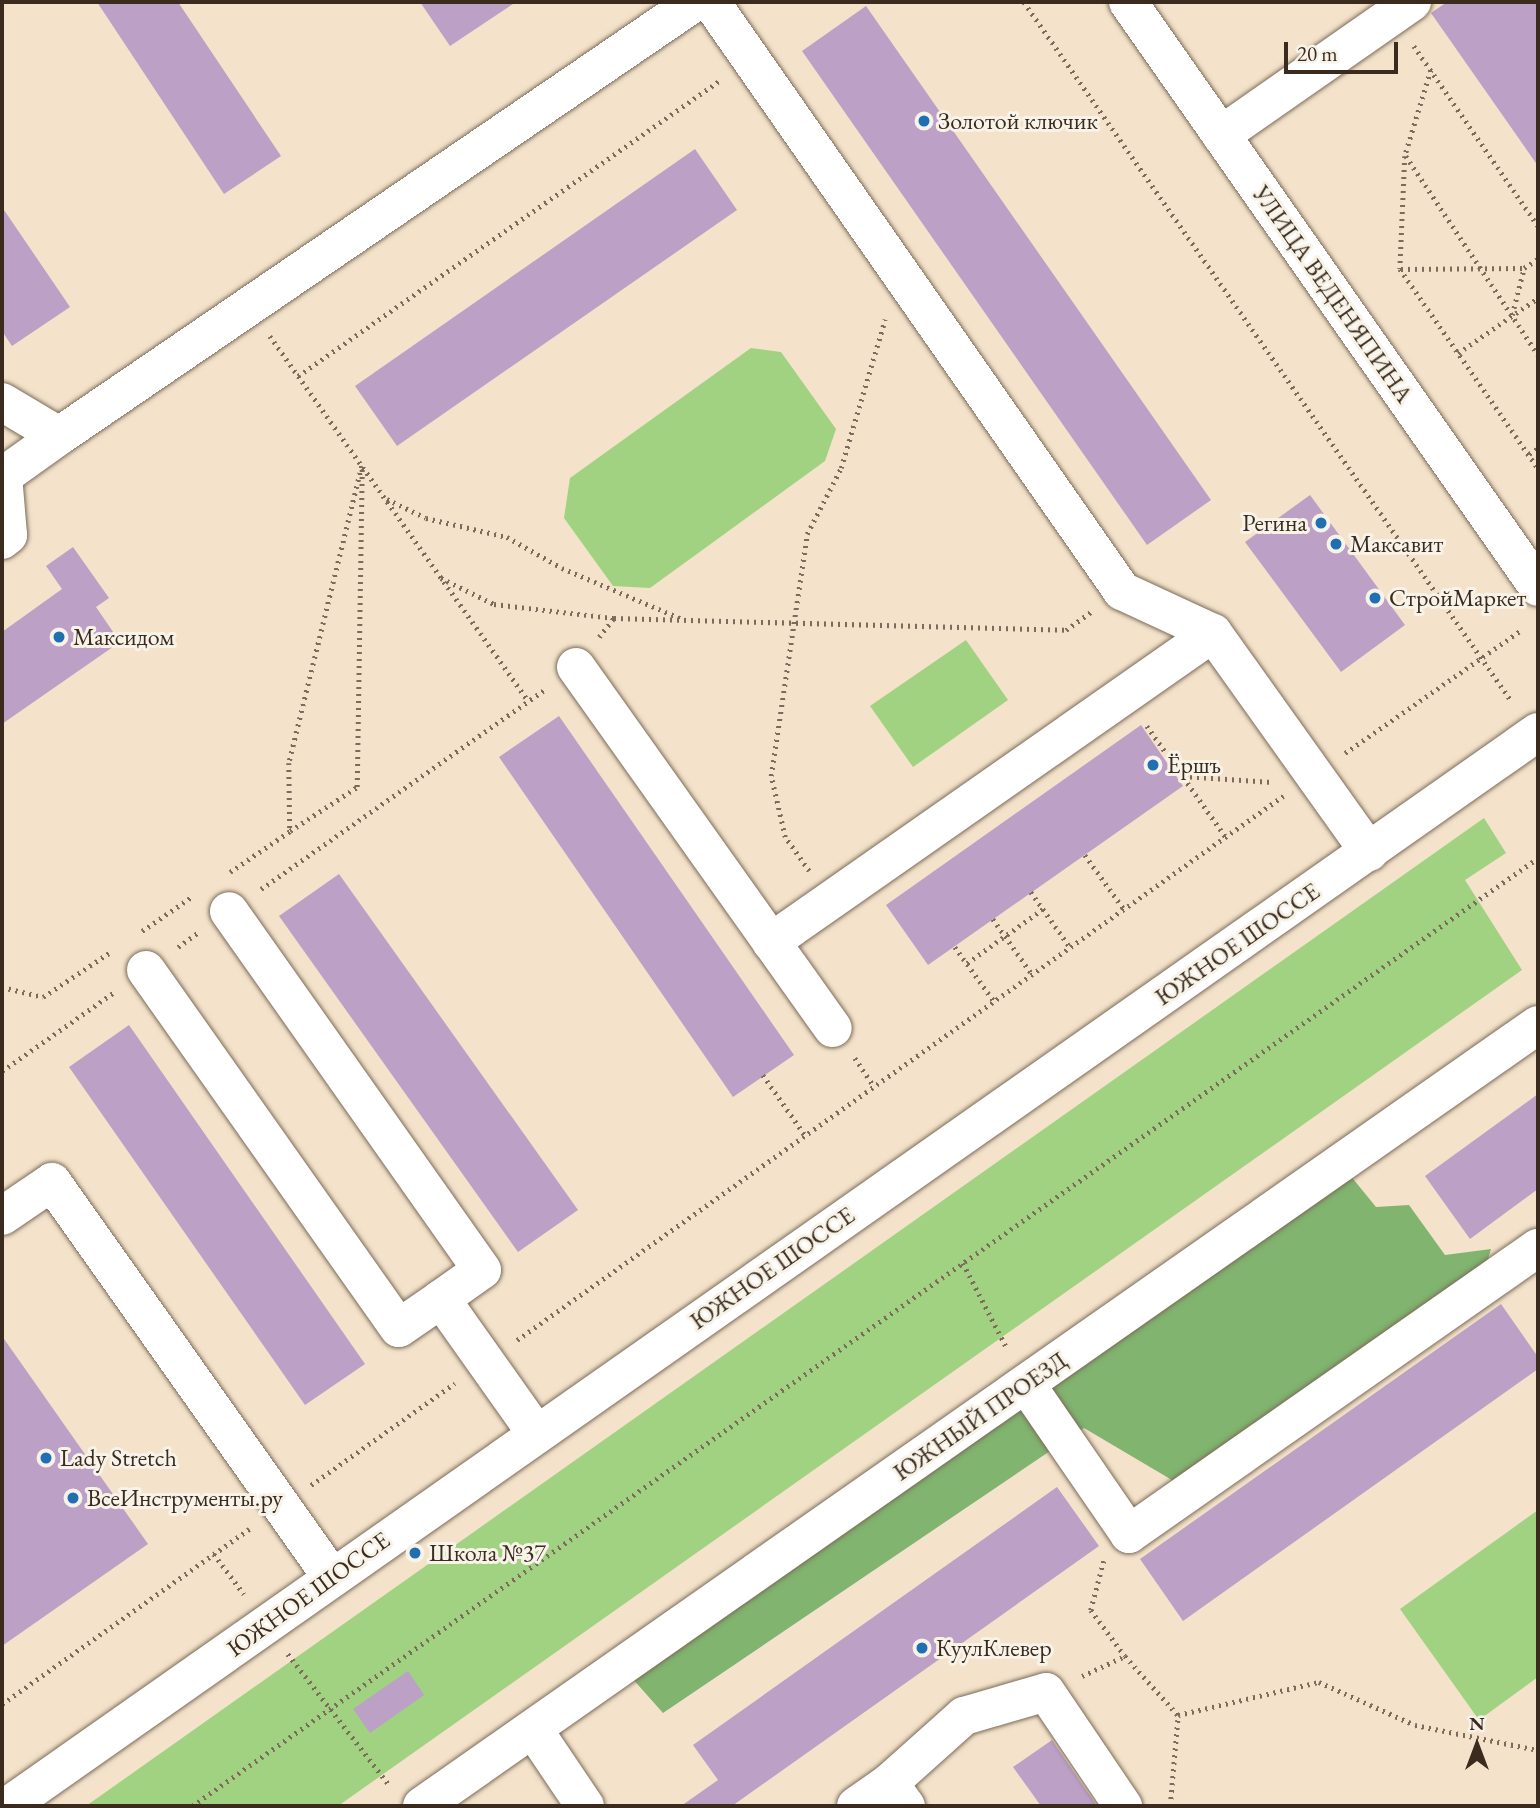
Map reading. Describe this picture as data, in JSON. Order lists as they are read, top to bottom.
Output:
{
  "streets": {
    "main road": ["УЛИЦА ВЕДЕНЯПИНА", "ЮЖНОЕ ШОССЕ", "ЮЖНЫЙ ПРОЕЗД"]
  },
  "places": [
    "Золотой ключик",
    "Регина",
    "Максавит",
    "СтройМаркет",
    "Максидом",
    "Ёршъ",
    "Lady Stretch",
    "ВсеИнструменты.ру",
    "Школа №37",
    "КуулКлевер"
  ],
  "scale_bar": "20 m",
  "north": "top"
}
